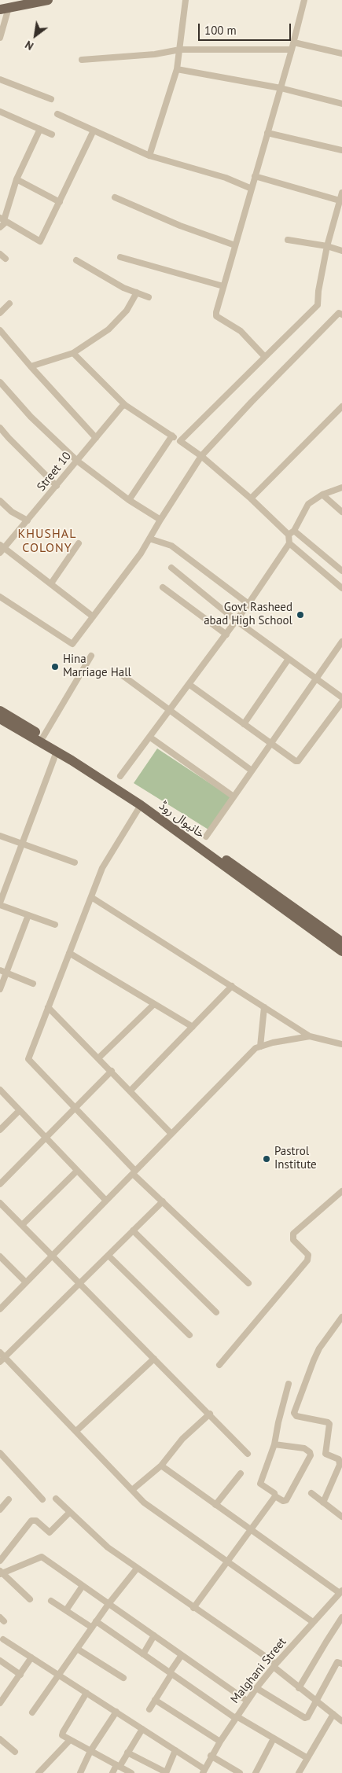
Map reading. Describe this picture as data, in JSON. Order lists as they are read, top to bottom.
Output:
{
  "streets": {
    "main road": ["خانیوال روڈ"],
    "street": ["Street 10", "Malghani Street"]
  },
  "districts": ["KHUSHAL COLONY"],
  "places": ["Govt Rasheed abad High School", "Hina Marriage Hall", "Pastrol Institute"],
  "scale_bar": "100 m",
  "north": "bottom left"
}
